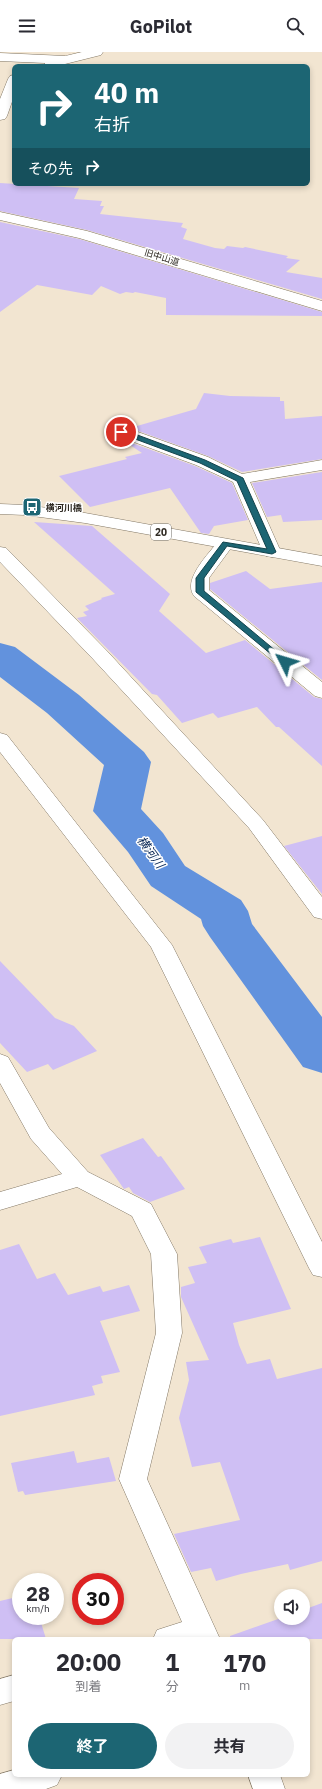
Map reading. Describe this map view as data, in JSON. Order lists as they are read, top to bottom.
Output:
{
  "streets": {
    "main road": ["旧中山道", "20"]
  },
  "water": ["横河川"],
  "places": {
    "bus stop": ["横河川橋"]
  },
  "page": {
    "header": "GoPilot",
    "turn": ["40 m", "右折"],
    "then": "その先",
    "speed": "28 km/h",
    "limit": "30",
    "eta": [
      "20:00",
      "到着",
      "1",
      "分",
      "170",
      "m"
    ],
    "buttons": ["終了", "共有"]
  }
}
